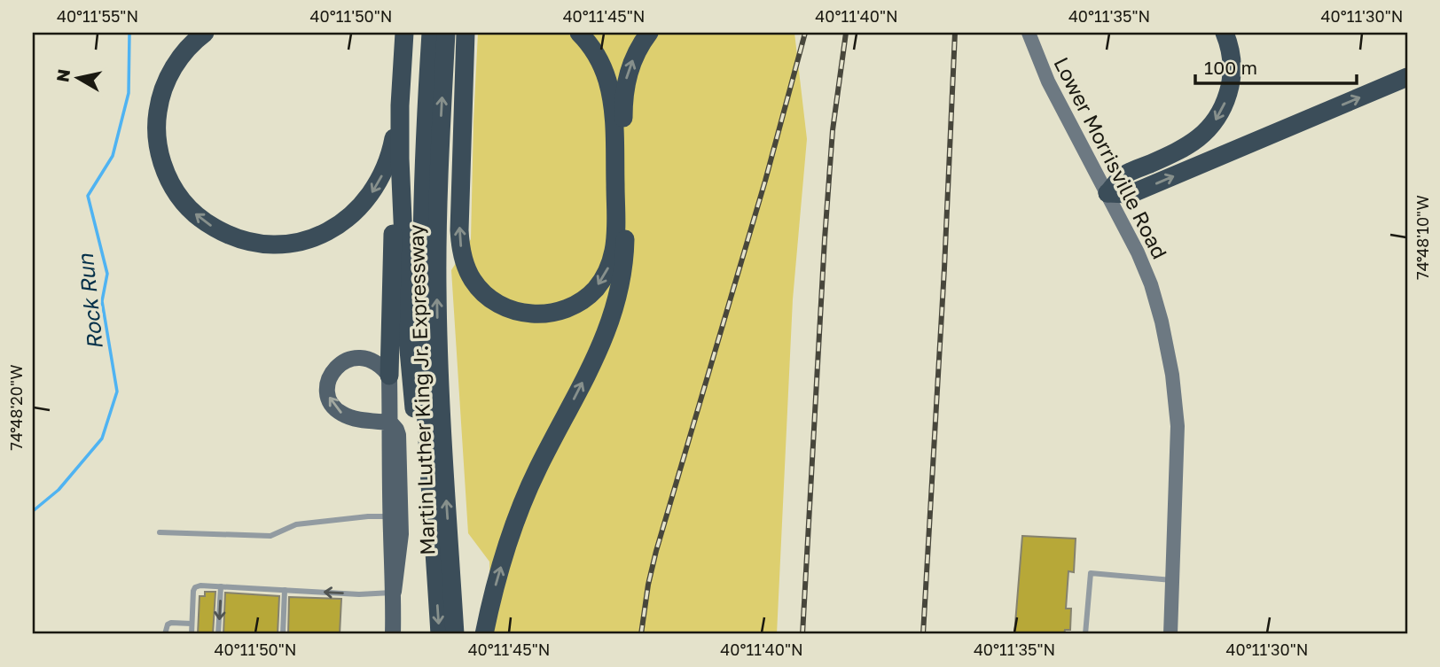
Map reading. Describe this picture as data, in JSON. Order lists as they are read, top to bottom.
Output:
{
  "streets": {
    "highway": ["Martin Luther King Jr. Expressway"],
    "street": ["Lower Morrisville Road"]
  },
  "water": ["Rock Run"],
  "scale_bar": "100 m",
  "north": "left",
  "coordinates": [
    "40°11'55\"N",
    "40°11'50\"N",
    "40°11'45\"N",
    "40°11'40\"N",
    "40°11'35\"N",
    "40°11'30\"N",
    "74°48'10\"W",
    "74°48'20\"W"
  ]
}
